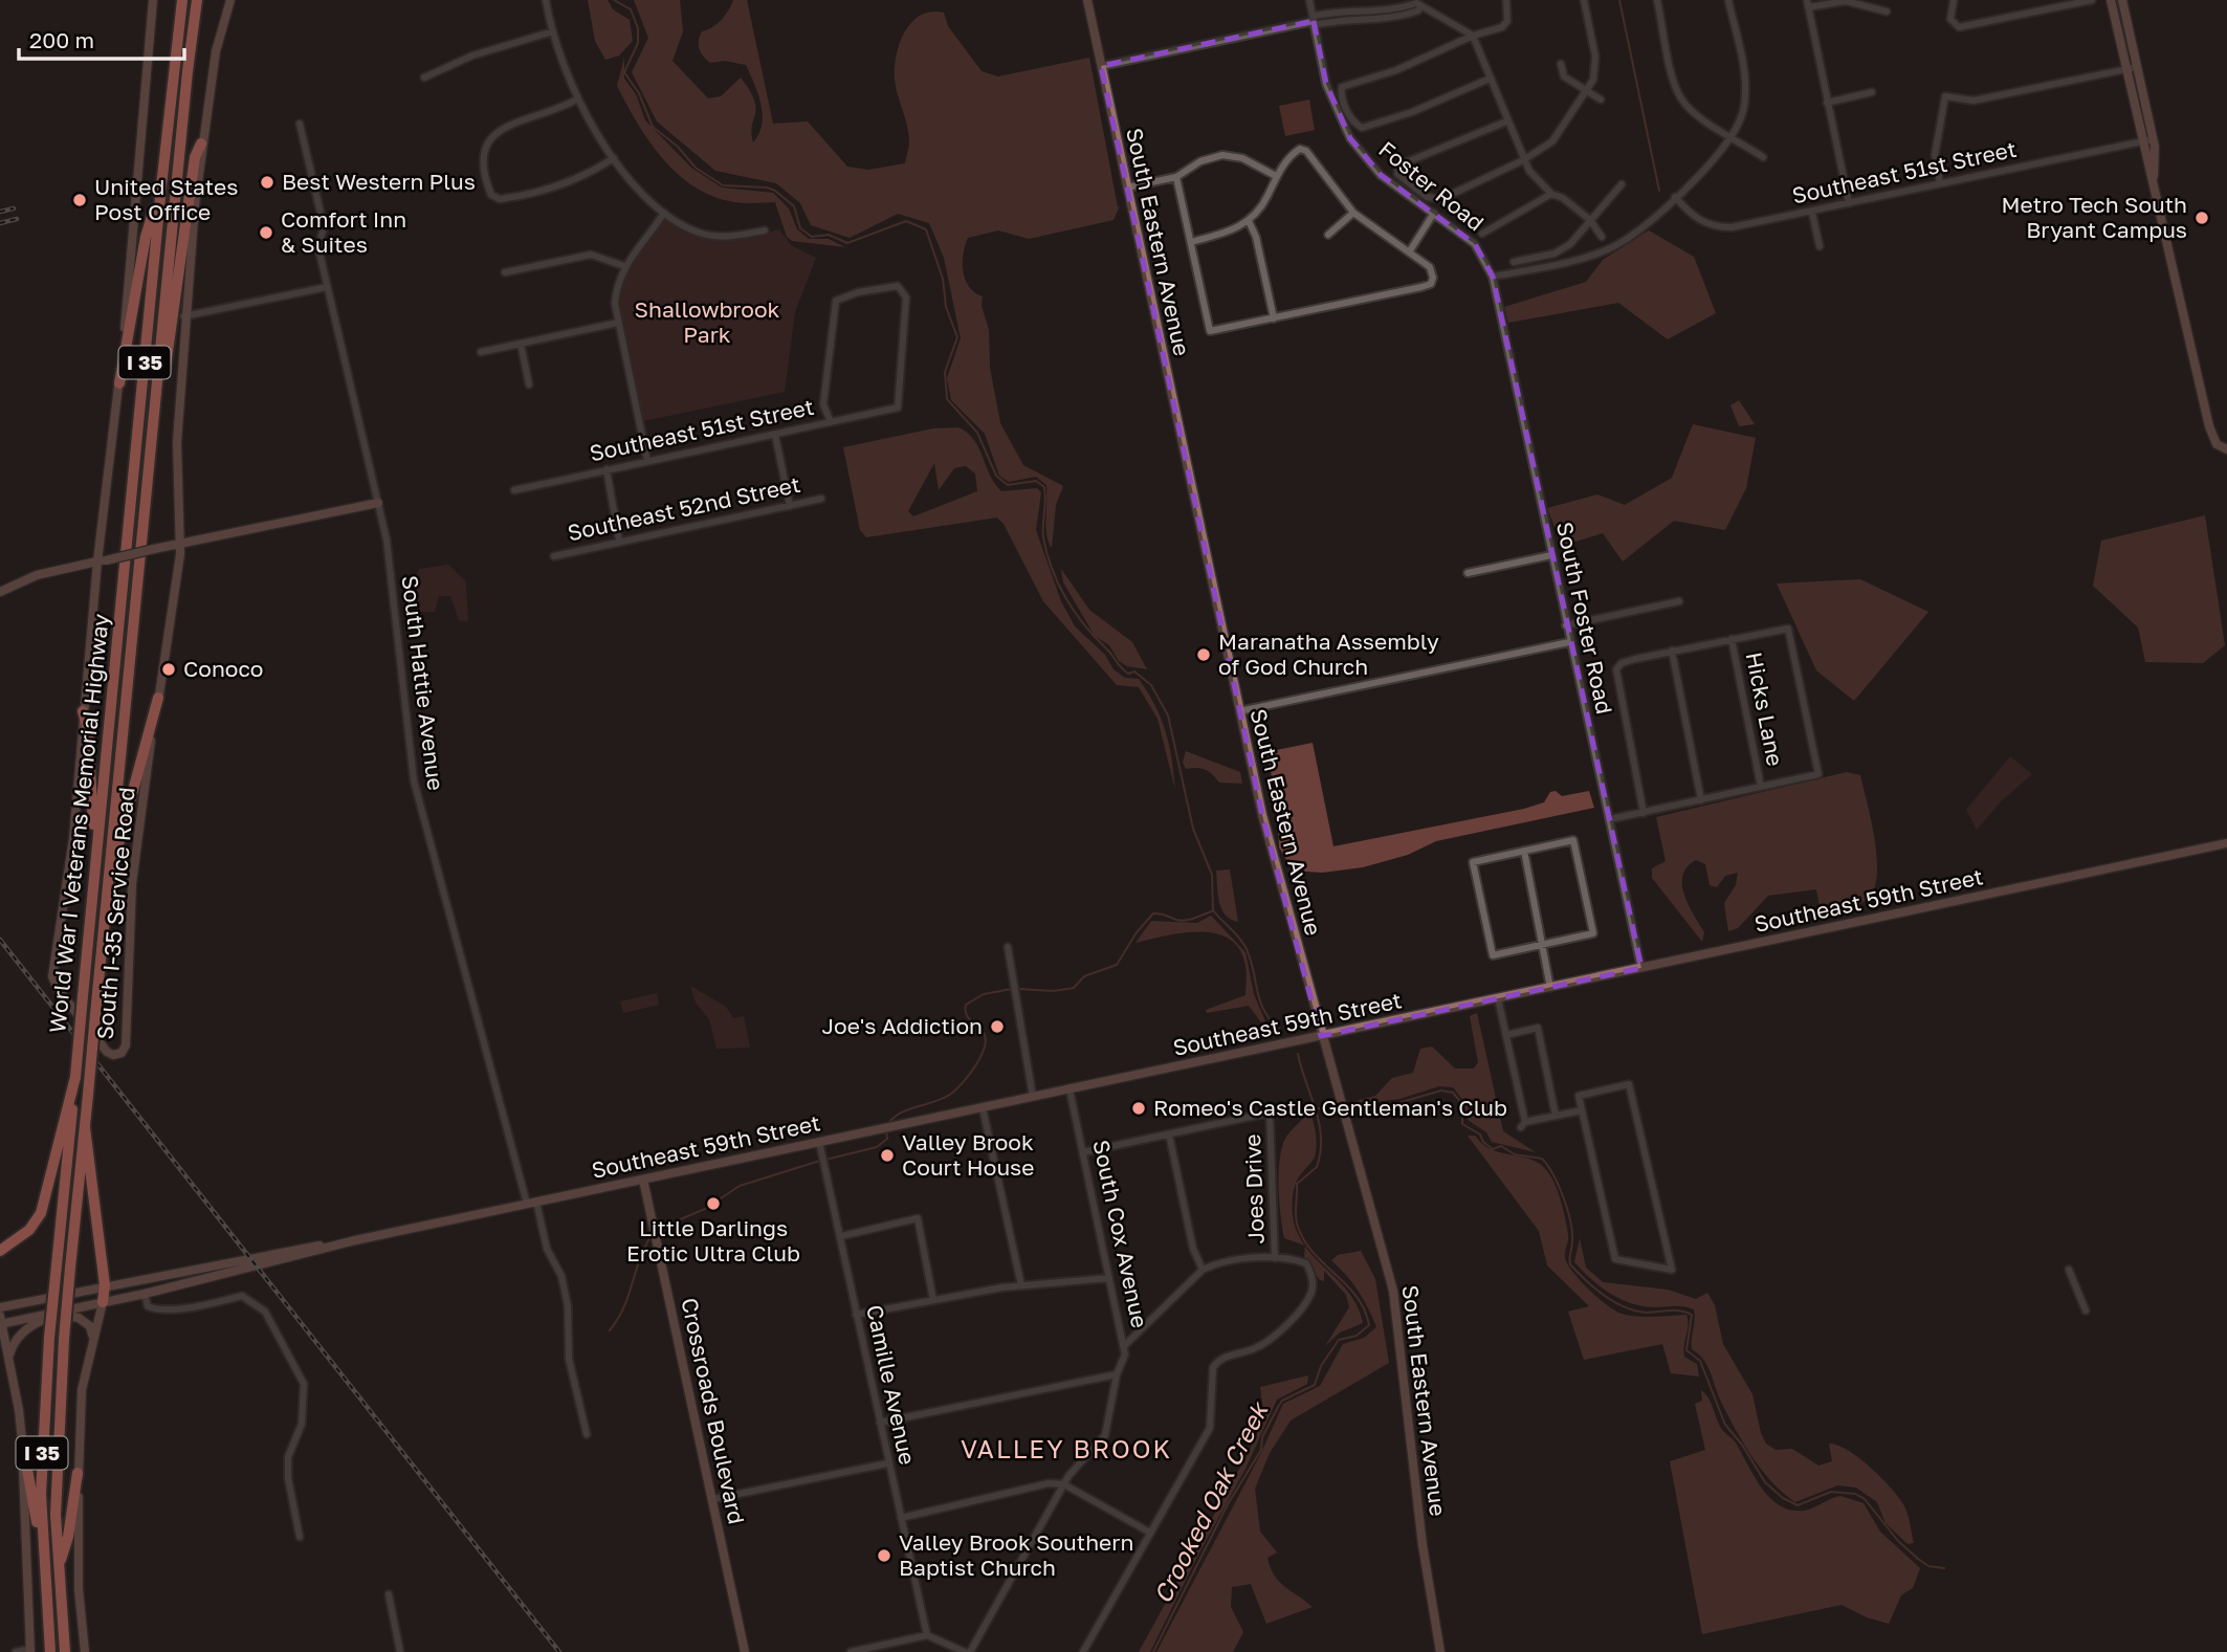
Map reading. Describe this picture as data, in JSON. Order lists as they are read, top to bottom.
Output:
{
  "streets": {
    "highway": ["I 35", "World War I Veterans Memorial Highway"],
    "main road": [
      "South Eastern Avenue",
      "Southeast 59th Street",
      "South I-35 Service Road",
      "Crossroads Boulevard"
    ],
    "street": [
      "Southeast 51st Street",
      "Foster Road",
      "Southeast 52nd Street",
      "South Foster Road",
      "South Hattie Avenue",
      "Hicks Lane",
      "Joes Drive",
      "South Cox Avenue",
      "Camille Avenue"
    ]
  },
  "crossings": [
    ["Foster Road", "South Foster Road"],
    ["South Eastern Avenue", "Southeast 59th Street"],
    ["South Foster Road", "Southeast 59th Street"],
    ["South Hattie Avenue", "Southeast 59th Street"],
    ["Southeast 59th Street", "South Cox Avenue"],
    ["Southeast 59th Street", "Camille Avenue"],
    ["Southeast 59th Street", "Crossroads Boulevard"]
  ],
  "districts": ["VALLEY BROOK"],
  "water": ["Crooked Oak Creek"],
  "parks": ["Shallowbrook Park"],
  "places": [
    "Best Western Plus",
    "United States Post Office",
    "Metro Tech South Bryant Campus",
    "Comfort Inn & Suites",
    "Maranatha Assembly of God Church",
    "Conoco",
    "Joe's Addiction",
    "Romeo's Castle Gentleman's Club",
    "Valley Brook Court House",
    "Little Darlings Erotic Ultra Club",
    "Valley Brook Southern Baptist Church"
  ],
  "scale_bar": "200 m"
}
